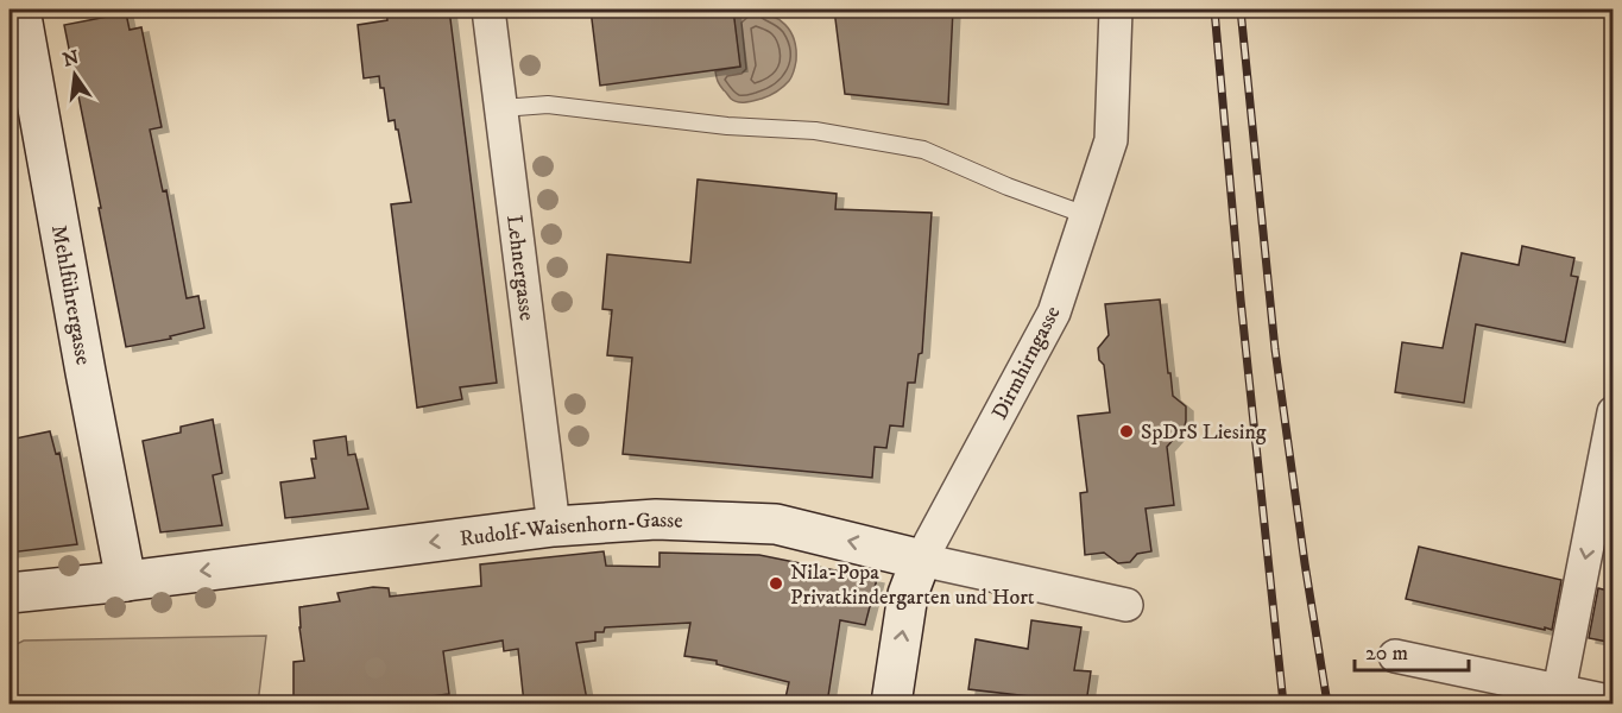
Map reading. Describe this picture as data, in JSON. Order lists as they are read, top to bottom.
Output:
{
  "streets": {
    "street": [
      "Lehnergasse",
      "Mehlführergasse",
      "Dirmhirngasse",
      "Rudolf-Waisenhorn-Gasse"
    ]
  },
  "crossings": [
    ["Lehnergasse", "Rudolf-Waisenhorn-Gasse"],
    ["Mehlführergasse", "Rudolf-Waisenhorn-Gasse"],
    ["Dirmhirngasse", "Rudolf-Waisenhorn-Gasse"]
  ],
  "one_way": ["Rudolf-Waisenhorn-Gasse"],
  "places": ["SpDrS Liesing", "Nila-Popa Privatkindergarten und Hort"],
  "scale_bar": "20 m",
  "north": "top"
}
